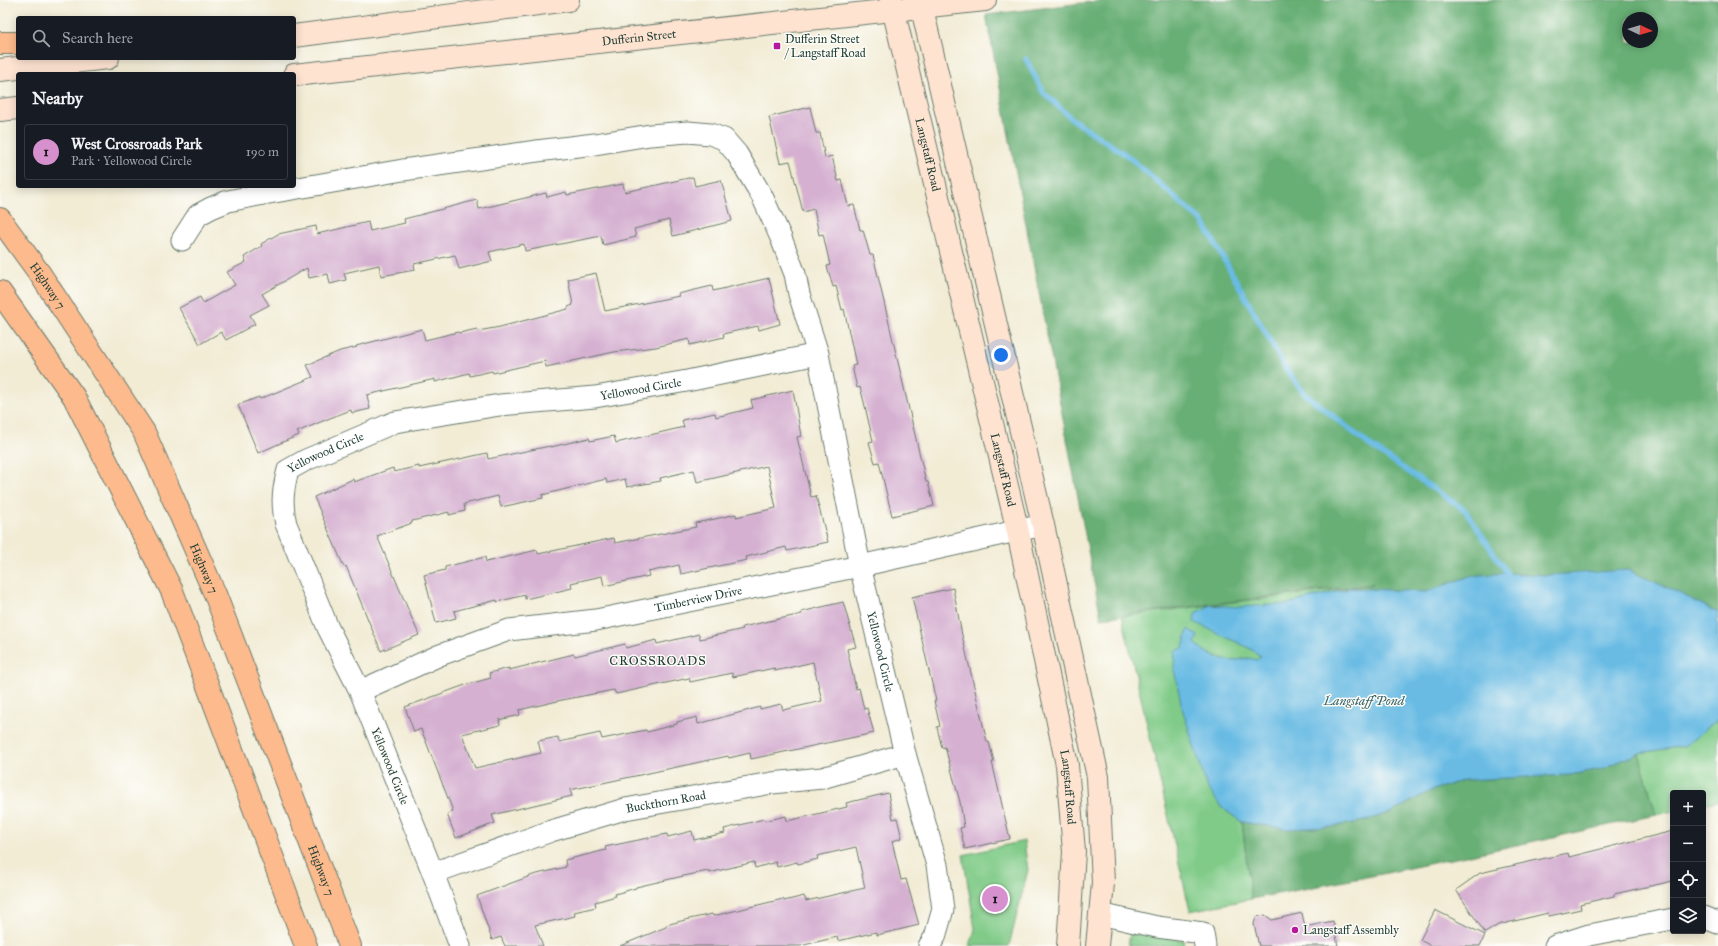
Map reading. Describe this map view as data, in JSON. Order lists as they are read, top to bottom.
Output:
{
  "streets": {
    "main road": ["Dufferin Street", "Langstaff Road", "Highway 7"],
    "street": ["Yellowood Circle", "Timberview Drive", "Buckthorn Road"]
  },
  "crossings": [
    ["Dufferin Street", "Langstaff Road"],
    ["Langstaff Road", "Timberview Drive"],
    ["Yellowood Circle", "Timberview Drive"],
    ["Yellowood Circle", "Buckthorn Road"]
  ],
  "districts": ["CROSSROADS"],
  "water": ["Langstaff Pond"],
  "places": {
    "transit": ["Dufferin Street / Langstaff Road"],
    "other": ["Langstaff Assembly"]
  },
  "north": "right",
  "page": {
    "search": "Search here",
    "heading": "Nearby",
    "list": [
      {
        "mark": "1",
        "name": "West Crossroads Park",
        "note": "Park · Yellowood Circle",
        "value": "190 m"
      }
    ],
    "map_buttons": ["+", "−"],
    "pins": "1"
  }
}
